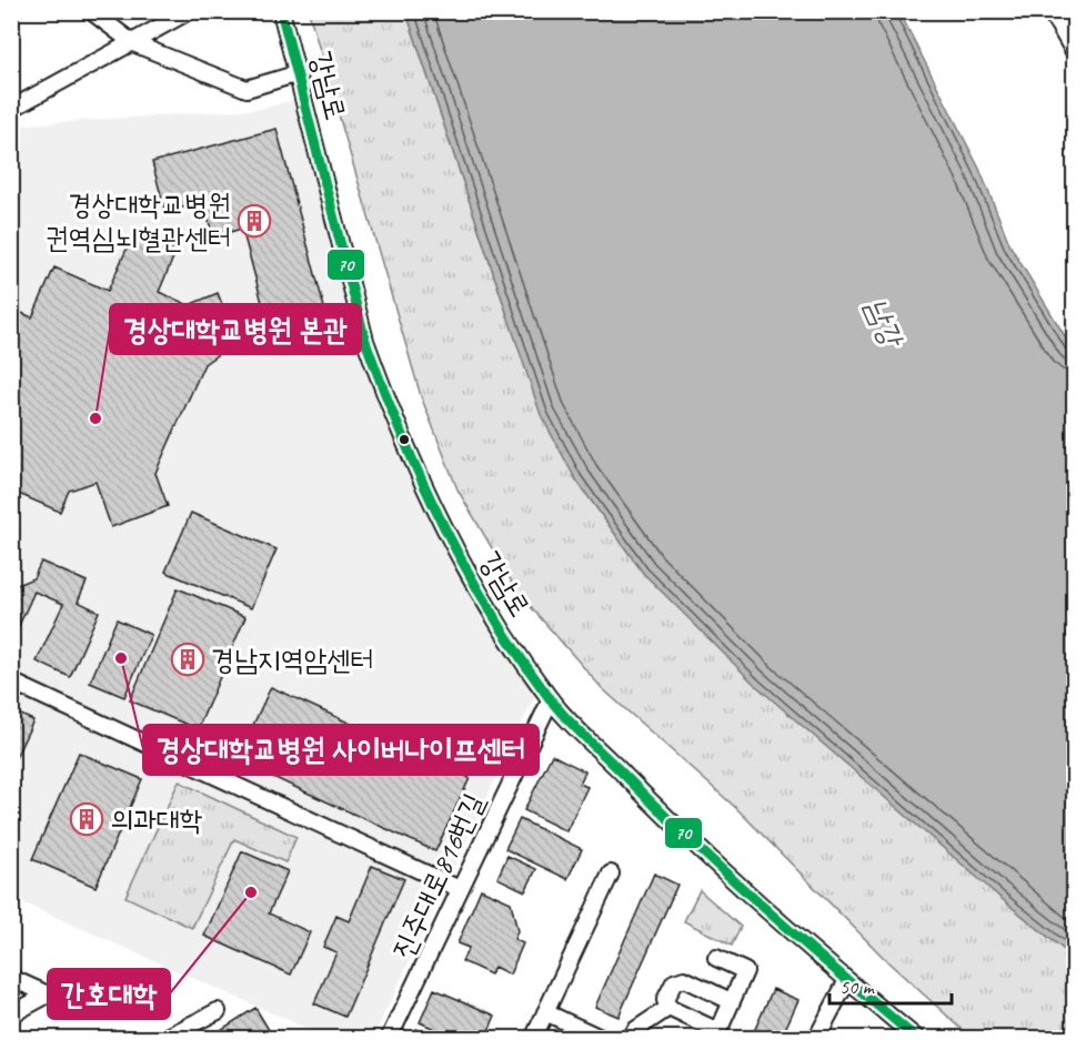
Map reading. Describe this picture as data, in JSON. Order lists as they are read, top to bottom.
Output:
{
  "streets": {
    "street": ["강남로", "진주대로816번길"]
  },
  "crossings": [
    ["강남로", "진주대로816번길"]
  ],
  "water": ["남강"],
  "places": {
    "building": ["경상대학교병원 권역심뇌혈관센터", "경남지역암센터", "의과대학"],
    "other": ["경상대학교병원 본관", "경상대학교병원 사이버나이프센터", "간호대학"]
  },
  "lines": ["transit line 70"],
  "scale_bar": "50 m"
}
